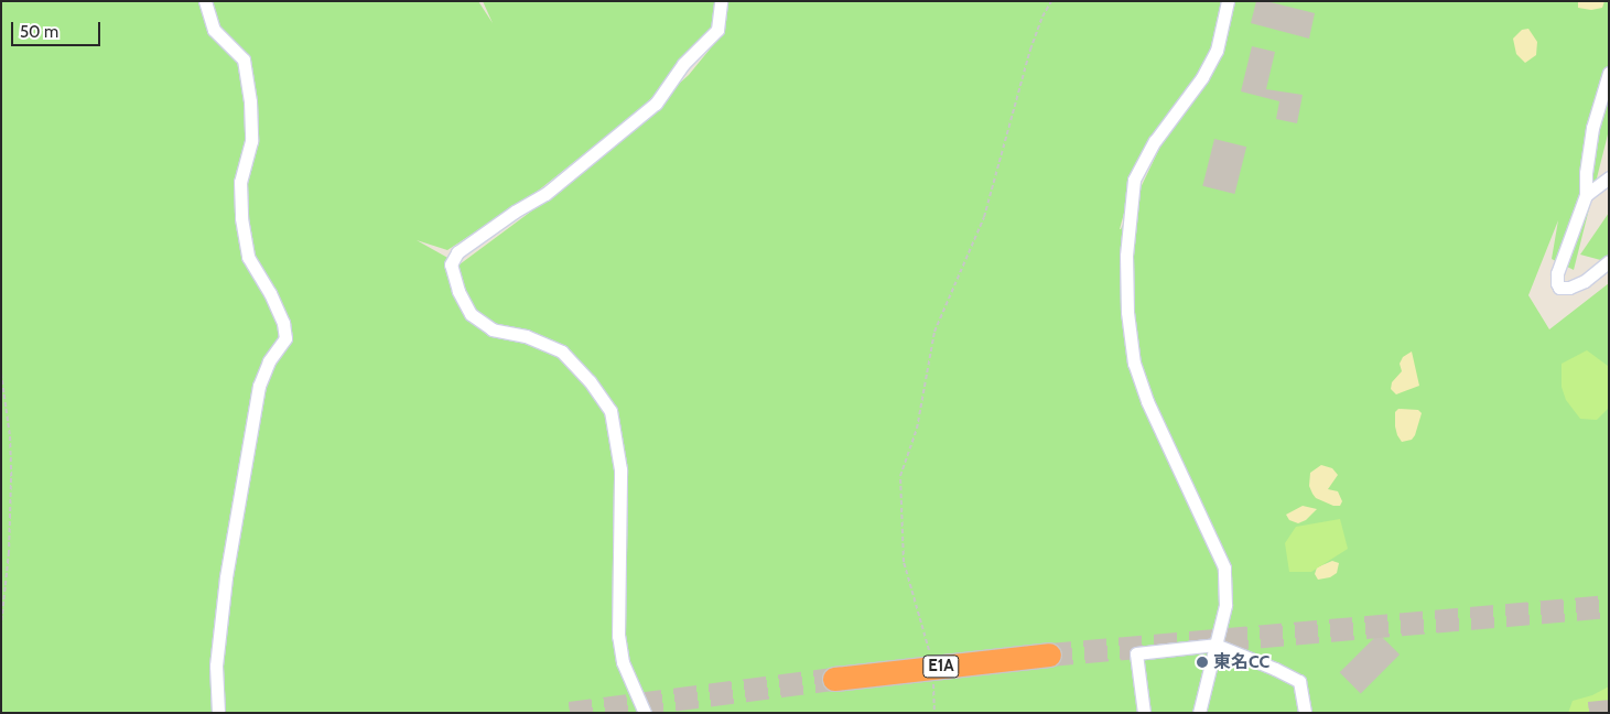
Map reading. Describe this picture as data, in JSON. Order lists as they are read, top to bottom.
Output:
{
  "streets": {
    "highway": ["E1A"]
  },
  "places": ["東名CC"],
  "scale_bar": "50 m"
}
